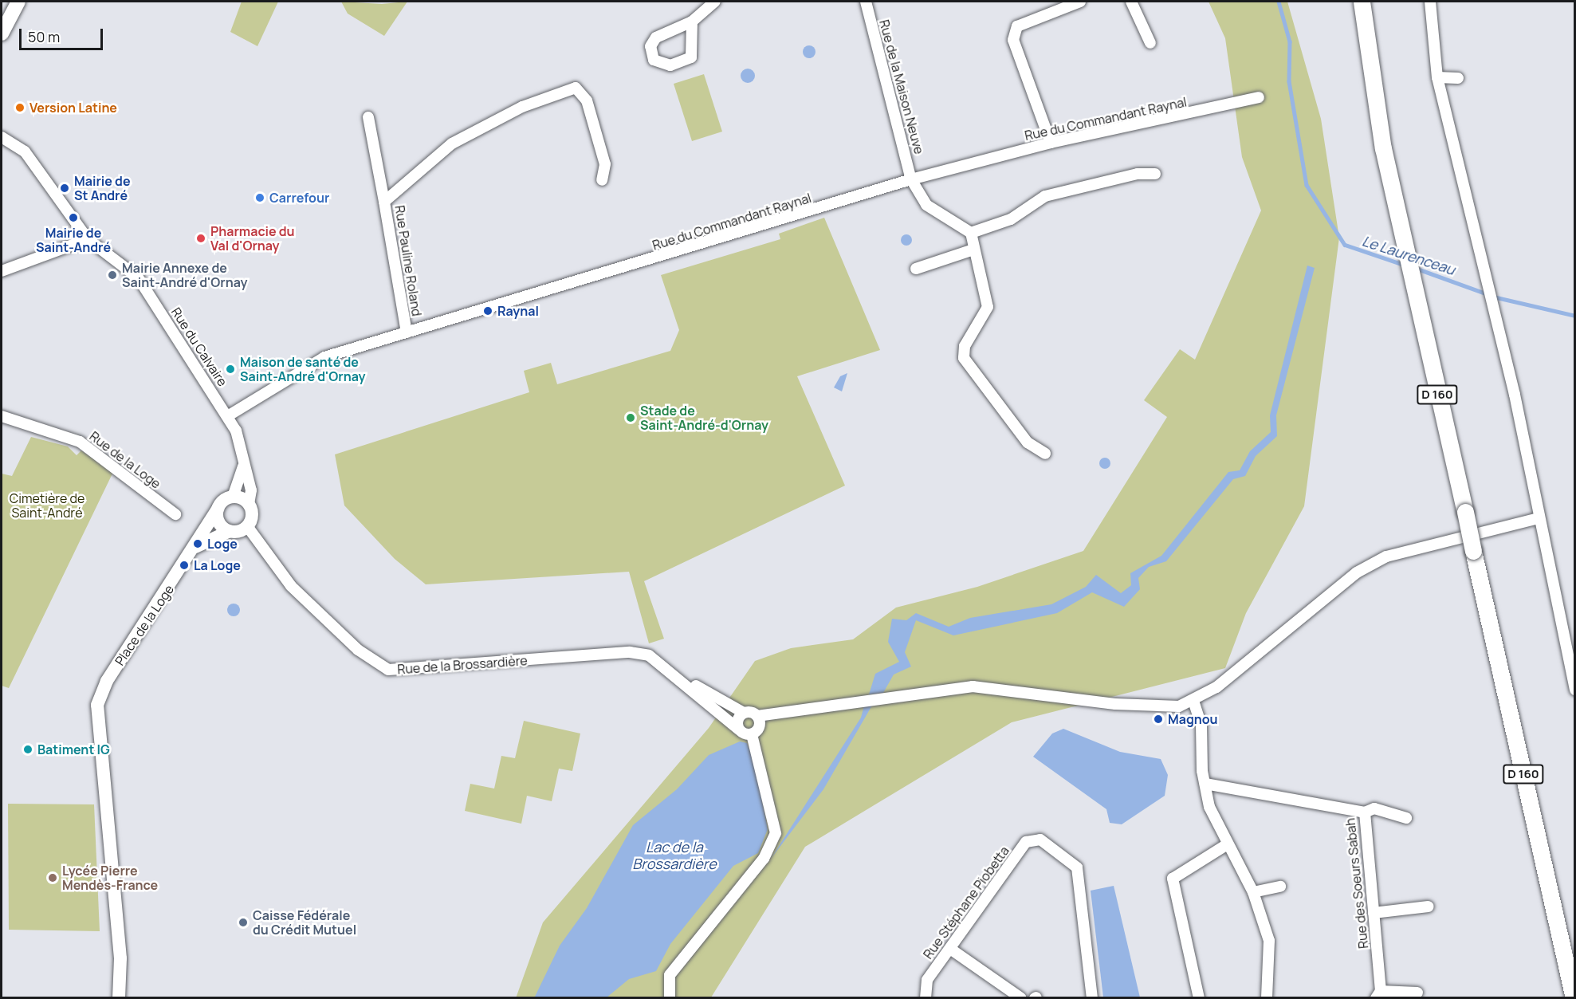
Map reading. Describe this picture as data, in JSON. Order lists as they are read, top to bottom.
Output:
{
  "streets": {
    "main road": ["D 160"],
    "street": [
      "Rue de la Maison Neuve",
      "Rue du Commandant Raynal",
      "Rue Pauline Roland",
      "Rue du Calvaire",
      "Rue de la Loge",
      "Place de la Loge",
      "Rue de la Brossardière",
      "Rue des Soeurs Sabah",
      "Rue Stéphane Piobetta"
    ]
  },
  "crossings": [
    ["Rue de la Maison Neuve", "Rue du Commandant Raynal"],
    ["Rue du Commandant Raynal", "Rue Pauline Roland"],
    ["Rue du Commandant Raynal", "Rue du Calvaire"],
    ["Place de la Loge", "Rue de la Brossardière"]
  ],
  "water": ["Le Laurenceau", "Lac de la Brossardière"],
  "parks": ["Cimetière de Saint-André"],
  "places": [
    "Version Latine",
    "Mairie de St André",
    "Carrefour",
    "Mairie de Saint-André",
    "Pharmacie du Val d'Ornay",
    "Mairie Annexe de Saint-André d'Ornay",
    "Raynal",
    "Maison de santé de Saint-André d'Ornay",
    "Stade de Saint-André-d'Ornay",
    "Loge",
    "La Loge",
    "Magnou",
    "Batiment IG",
    "Lycée Pierre Mendès-France",
    "Caisse Fédérale du Crédit Mutuel"
  ],
  "scale_bar": "50 m"
}
